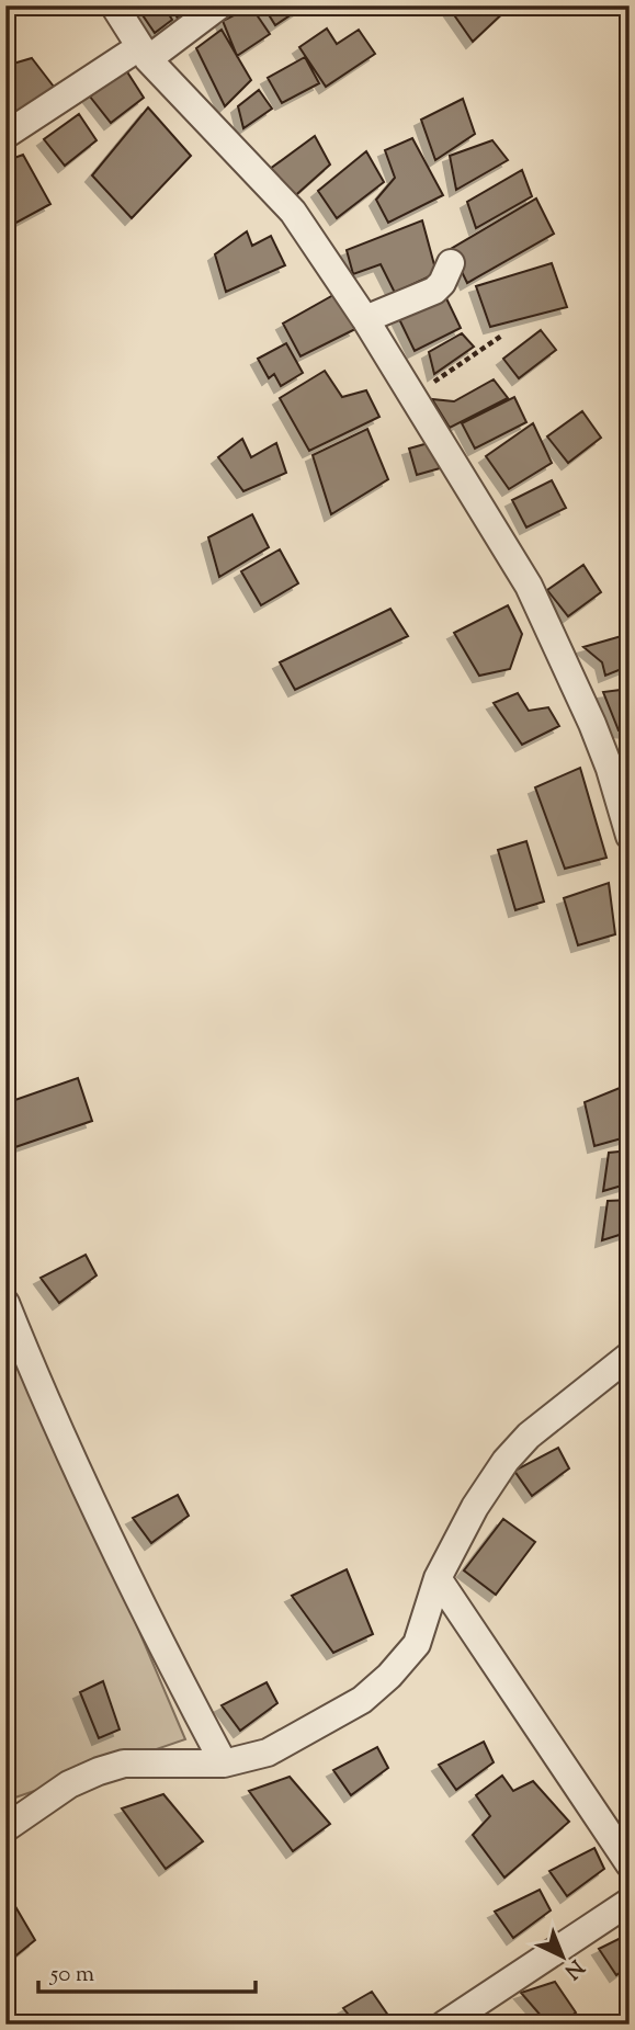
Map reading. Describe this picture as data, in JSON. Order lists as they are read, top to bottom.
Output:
{
  "scale_bar": "50 m",
  "north": "bottom right"
}
